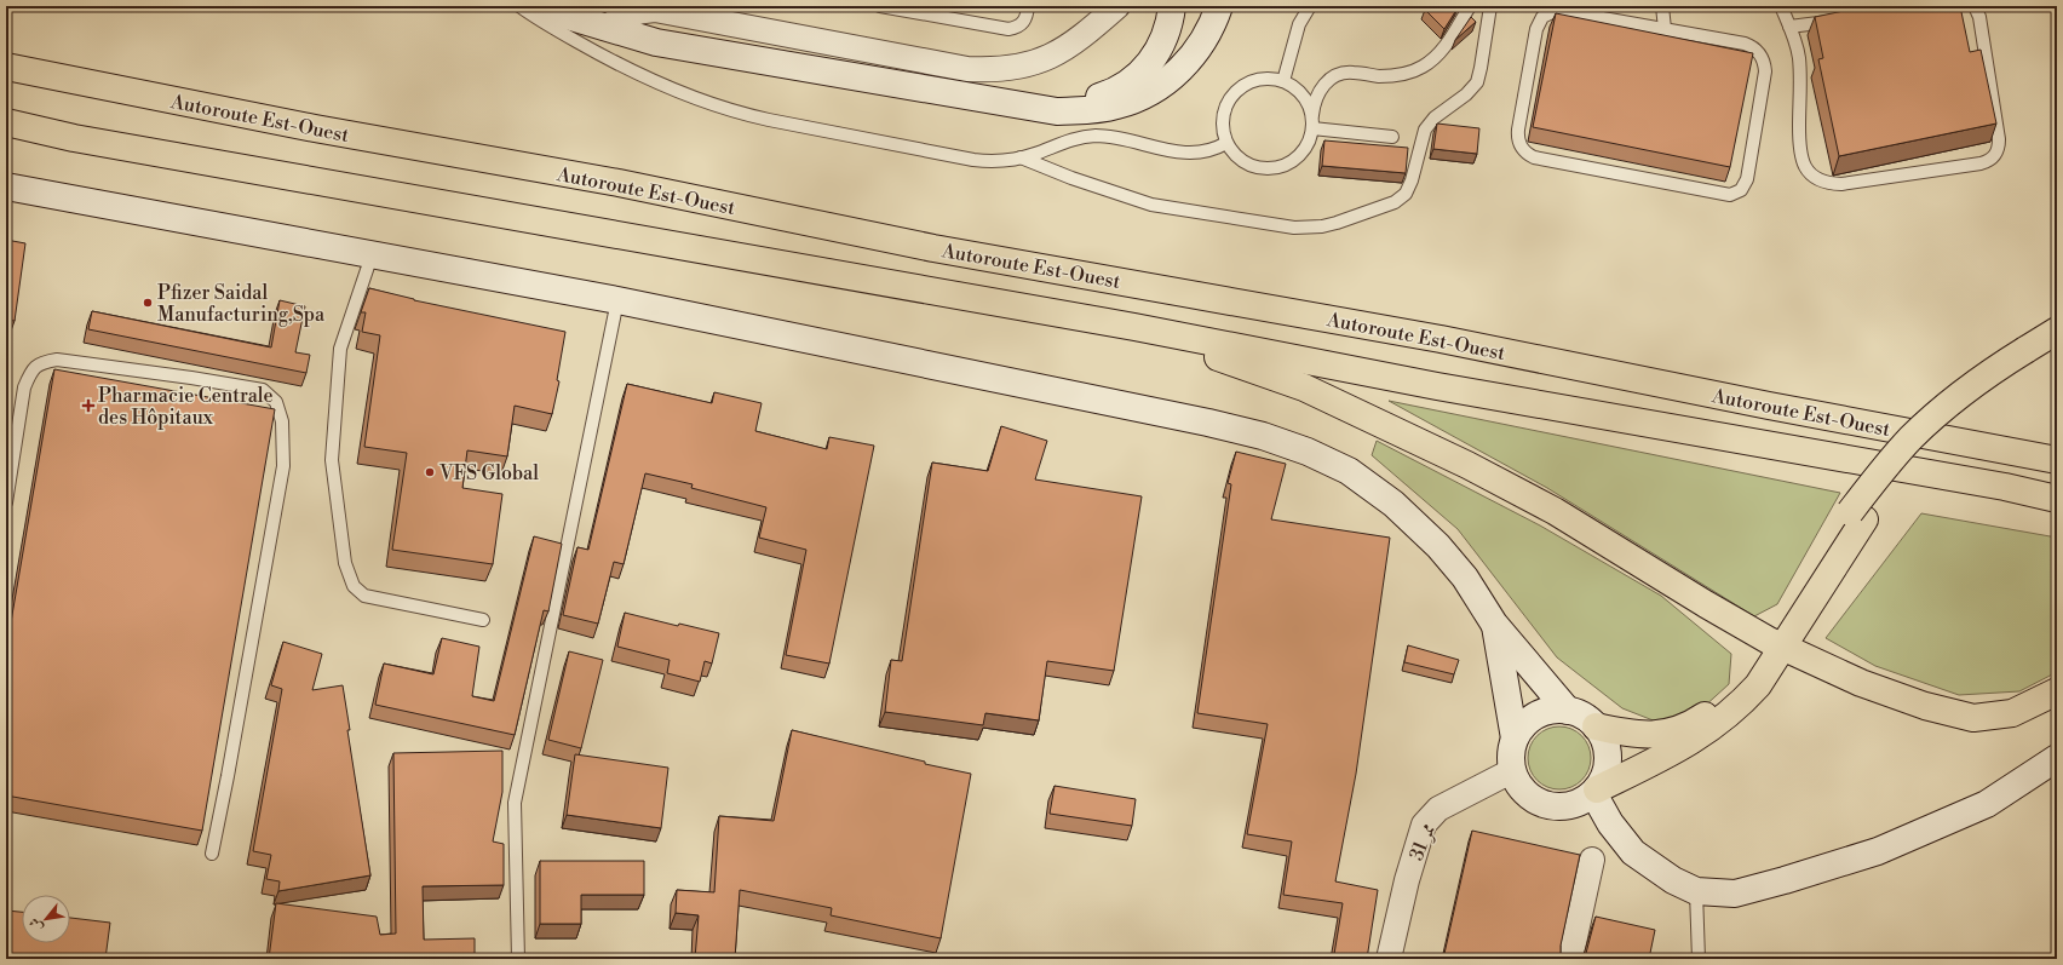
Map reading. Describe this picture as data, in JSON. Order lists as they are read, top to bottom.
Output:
{
  "streets": {
    "highway": ["Autoroute Est-Ouest"],
    "street": ["ممر 31"]
  },
  "places": {
    "other": ["Pfizer Saidal Manufacturing,Spa", "VFS Global"],
    "health": ["Pharmacie Centrale des Hôpitaux"]
  },
  "north": "bottom left"
}
